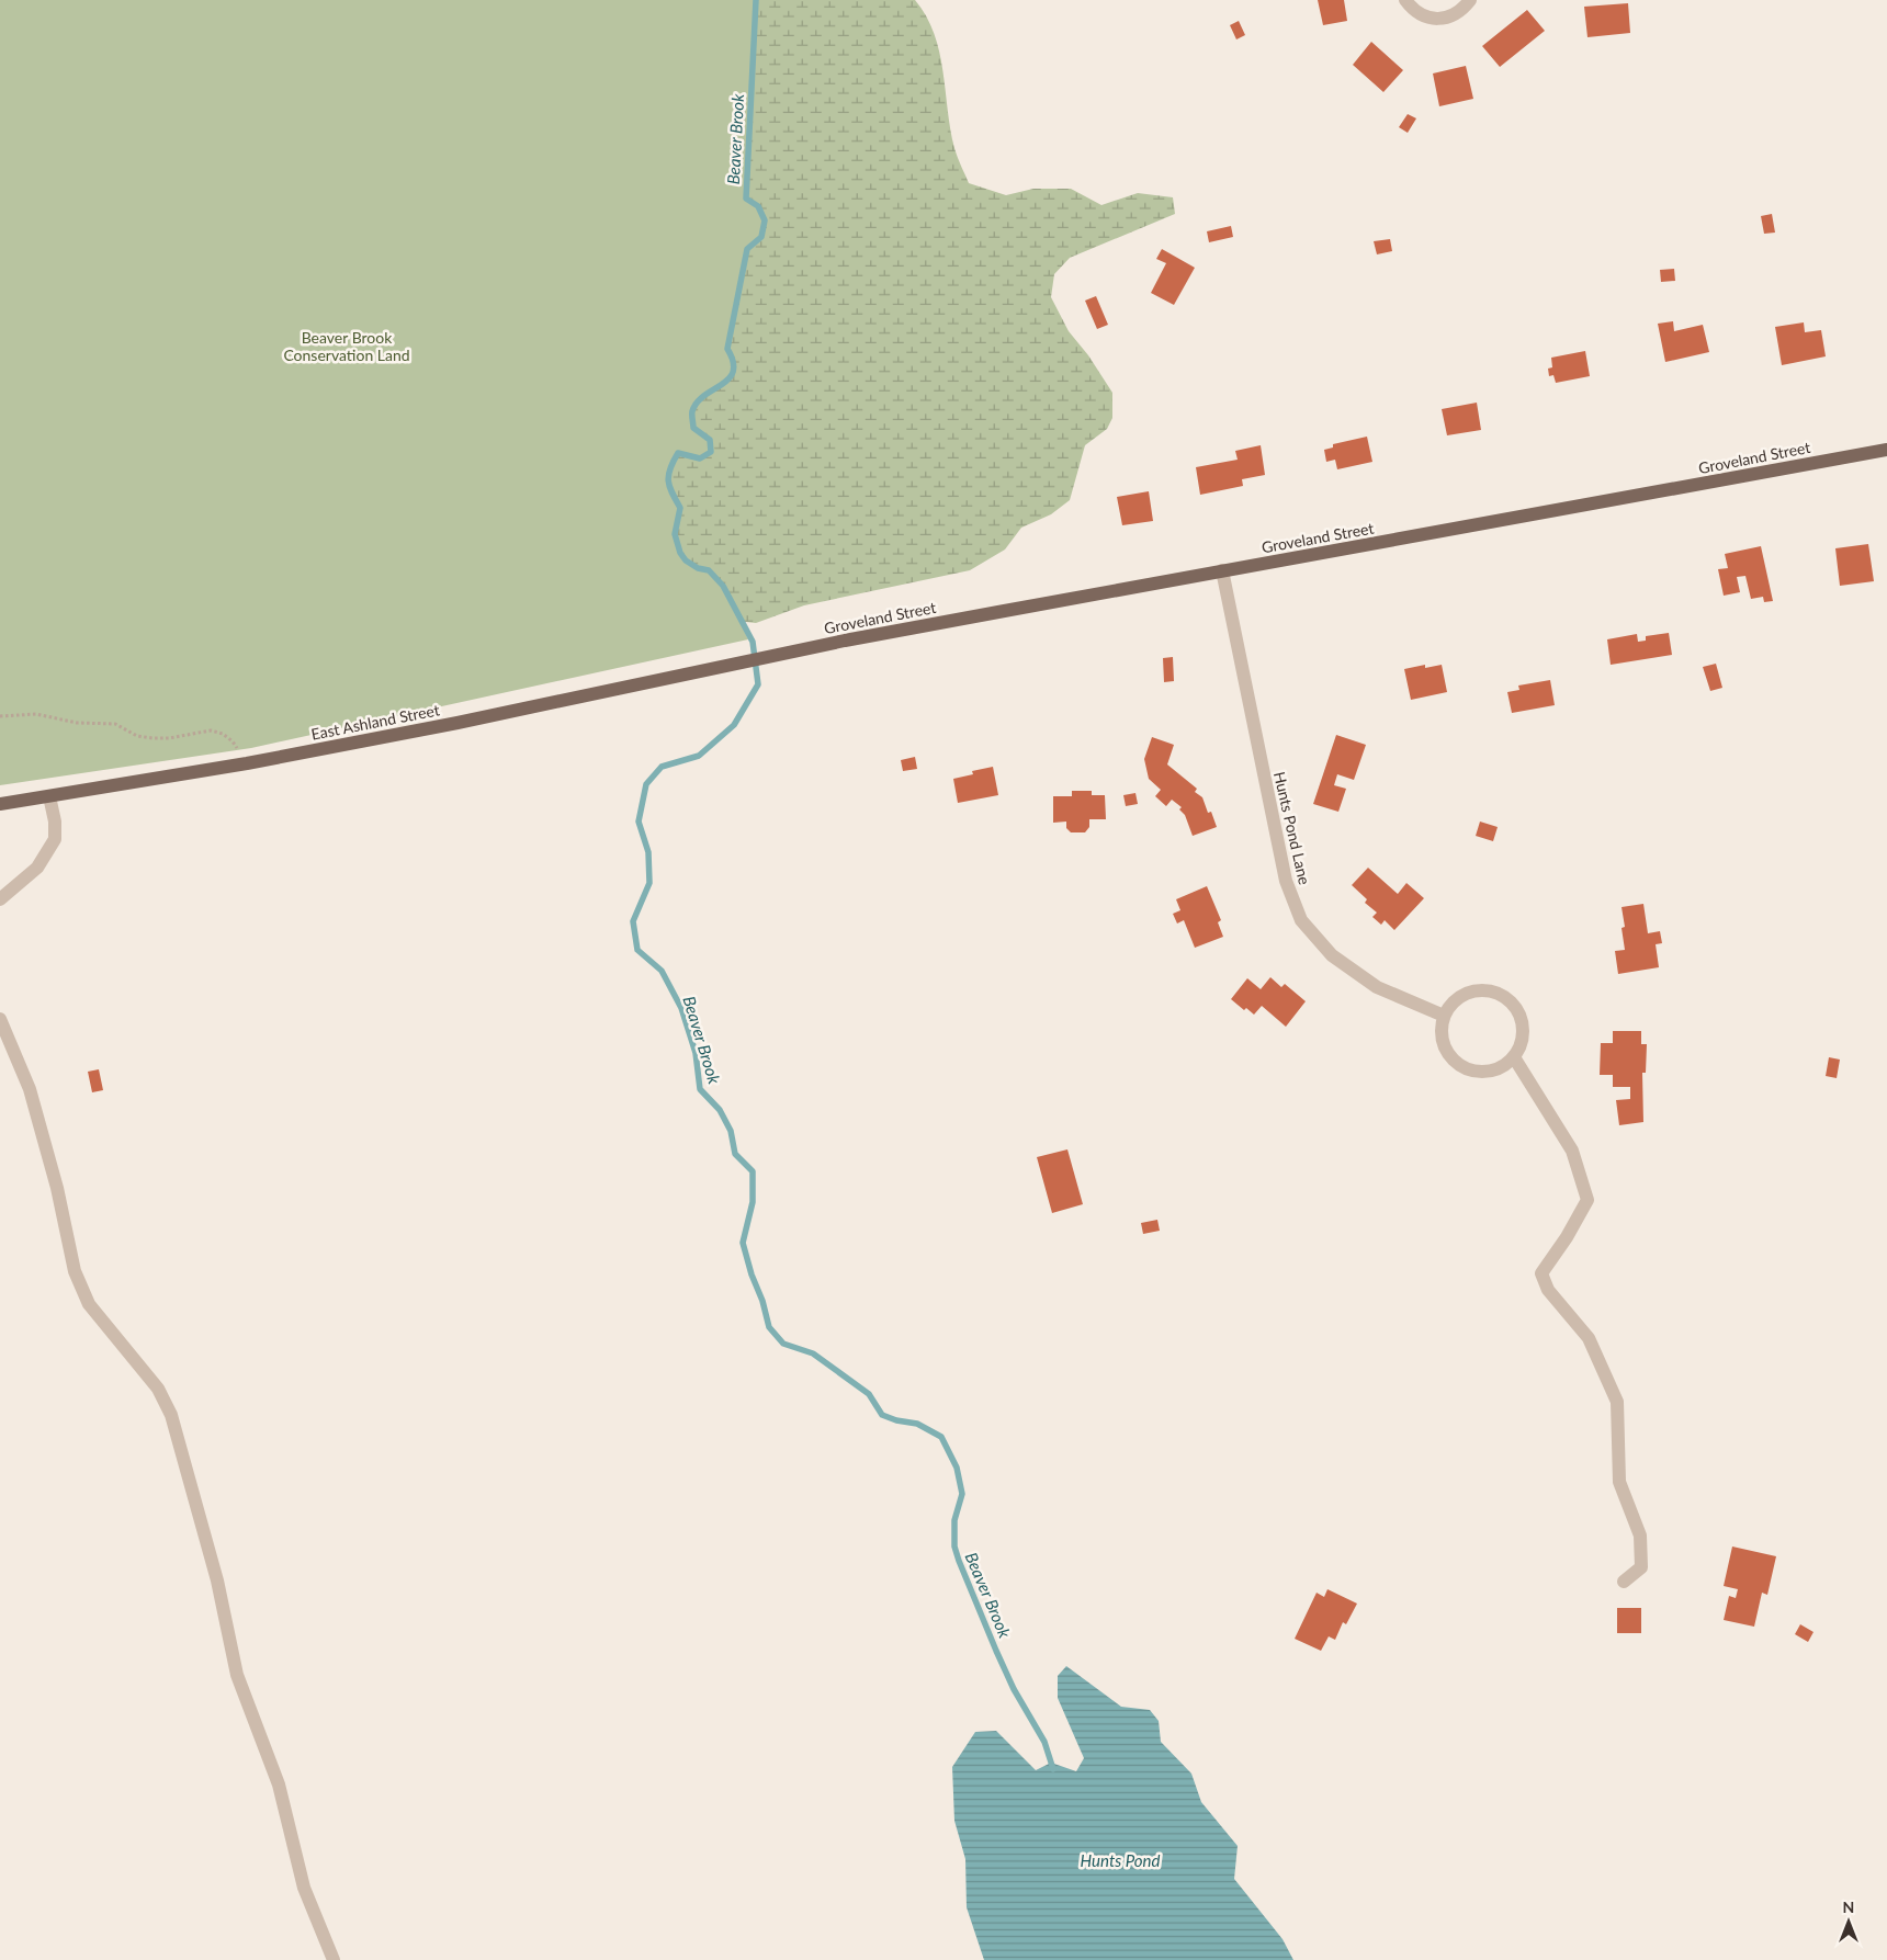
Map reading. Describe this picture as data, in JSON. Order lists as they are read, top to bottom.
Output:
{
  "streets": {
    "main road": ["Groveland Street", "East Ashland Street"],
    "street": ["Hunts Pond Lane"]
  },
  "crossings": [
    ["Groveland Street", "East Ashland Street"],
    ["Groveland Street", "Hunts Pond Lane"]
  ],
  "water": ["Beaver Brook", "Hunts Pond"],
  "parks": ["Beaver Brook Conservation Land"],
  "north": "top"
}
